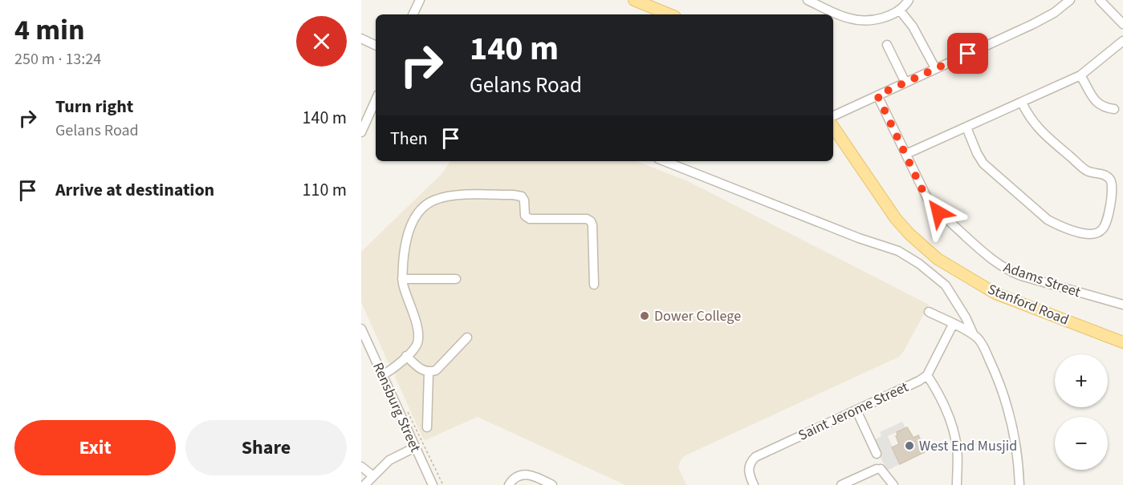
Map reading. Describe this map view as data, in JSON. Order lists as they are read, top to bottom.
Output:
{
  "streets": {
    "main road": ["Stanford Road"],
    "street": ["Adams Street", "Rensburg Street", "Saint Jerome Street"]
  },
  "places": ["Dower College", "West End Musjid"],
  "page": {
    "heading": ["4 min", "250 m · 13:24"],
    "turn": ["140 m", "Gelans Road"],
    "list": [
      {
        "name": "Turn right",
        "note": "Gelans Road",
        "value": "140 m"
      },
      {
        "name": "Arrive at destination",
        "value": "110 m"
      }
    ],
    "then": "Then",
    "map_buttons": ["+", "−"],
    "buttons": ["Exit", "Share"]
  }
}
